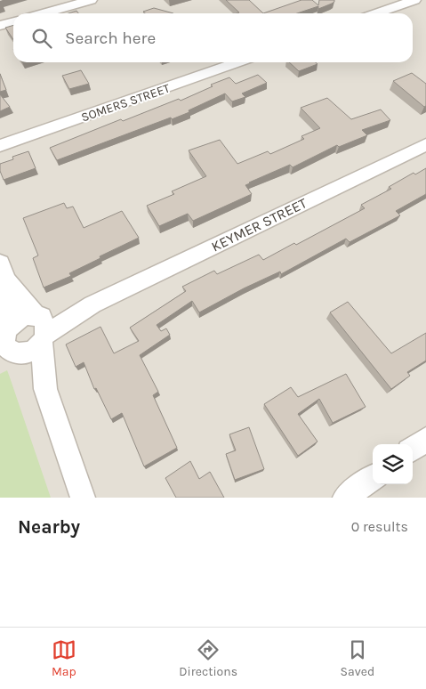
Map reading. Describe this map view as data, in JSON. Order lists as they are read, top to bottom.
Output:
{
  "streets": {
    "street": ["SOMERS STREET", "KEYMER STREET"]
  },
  "page": {
    "search": "Search here",
    "heading": ["Nearby", "0 results"],
    "nav": ["Map", "Directions", "Saved"]
  }
}
